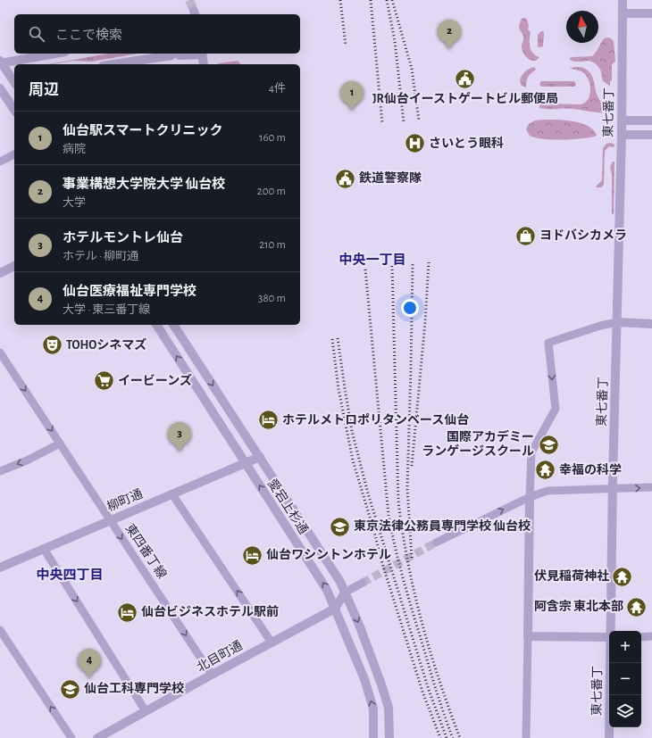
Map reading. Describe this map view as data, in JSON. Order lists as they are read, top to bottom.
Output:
{
  "streets": {
    "street": [
      "東七番丁",
      "柳町通",
      "愛宕上杉通",
      "東四番丁線",
      "北目町通"
    ]
  },
  "crossings": [
    ["柳町通", "愛宕上杉通"],
    ["柳町通", "東四番丁線"],
    ["愛宕上杉通", "北目町通"],
    ["東四番丁線", "北目町通"]
  ],
  "districts": ["中央一丁目", "中央四丁目"],
  "places": {
    "public building": ["JR仙台イーストゲートビル郵便局", "鉄道警察隊"],
    "hospital": ["さいとう眼科"],
    "shop": ["ヨドバシカメラ"],
    "theatre": ["TOHOシネマズ"],
    "supermarket": ["イービーンズ"],
    "hotel": ["ホテルメトロポリタンベース仙台", "仙台ワシントンホテル", "仙台ビジネスホテル駅前"],
    "school or university": ["国際アカデミー ランゲージスクール", "東京法律公務員専門学校 仙台校", "仙台工科専門学校"],
    "temple": ["幸福の科学", "伏見稲荷神社", "阿含宗 東北本部"]
  },
  "north": "top",
  "page": {
    "search": "ここで検索",
    "pins": [
      "2",
      "1",
      "3",
      "4"
    ],
    "heading": ["周辺", "4件"],
    "list": [
      {
        "mark": "1",
        "name": "仙台駅スマートクリニック",
        "note": "病院",
        "value": "160 m"
      },
      {
        "mark": "2",
        "name": "事業構想大学院大学 仙台校",
        "note": "大学",
        "value": "200 m"
      },
      {
        "mark": "3",
        "name": "ホテルモントレ仙台",
        "note": "ホテル · 柳町通",
        "value": "210 m"
      },
      {
        "mark": "4",
        "name": "仙台医療福祉専門学校",
        "note": "大学 · 東三番丁線",
        "value": "380 m"
      }
    ],
    "map_buttons": ["+", "−"]
  }
}
